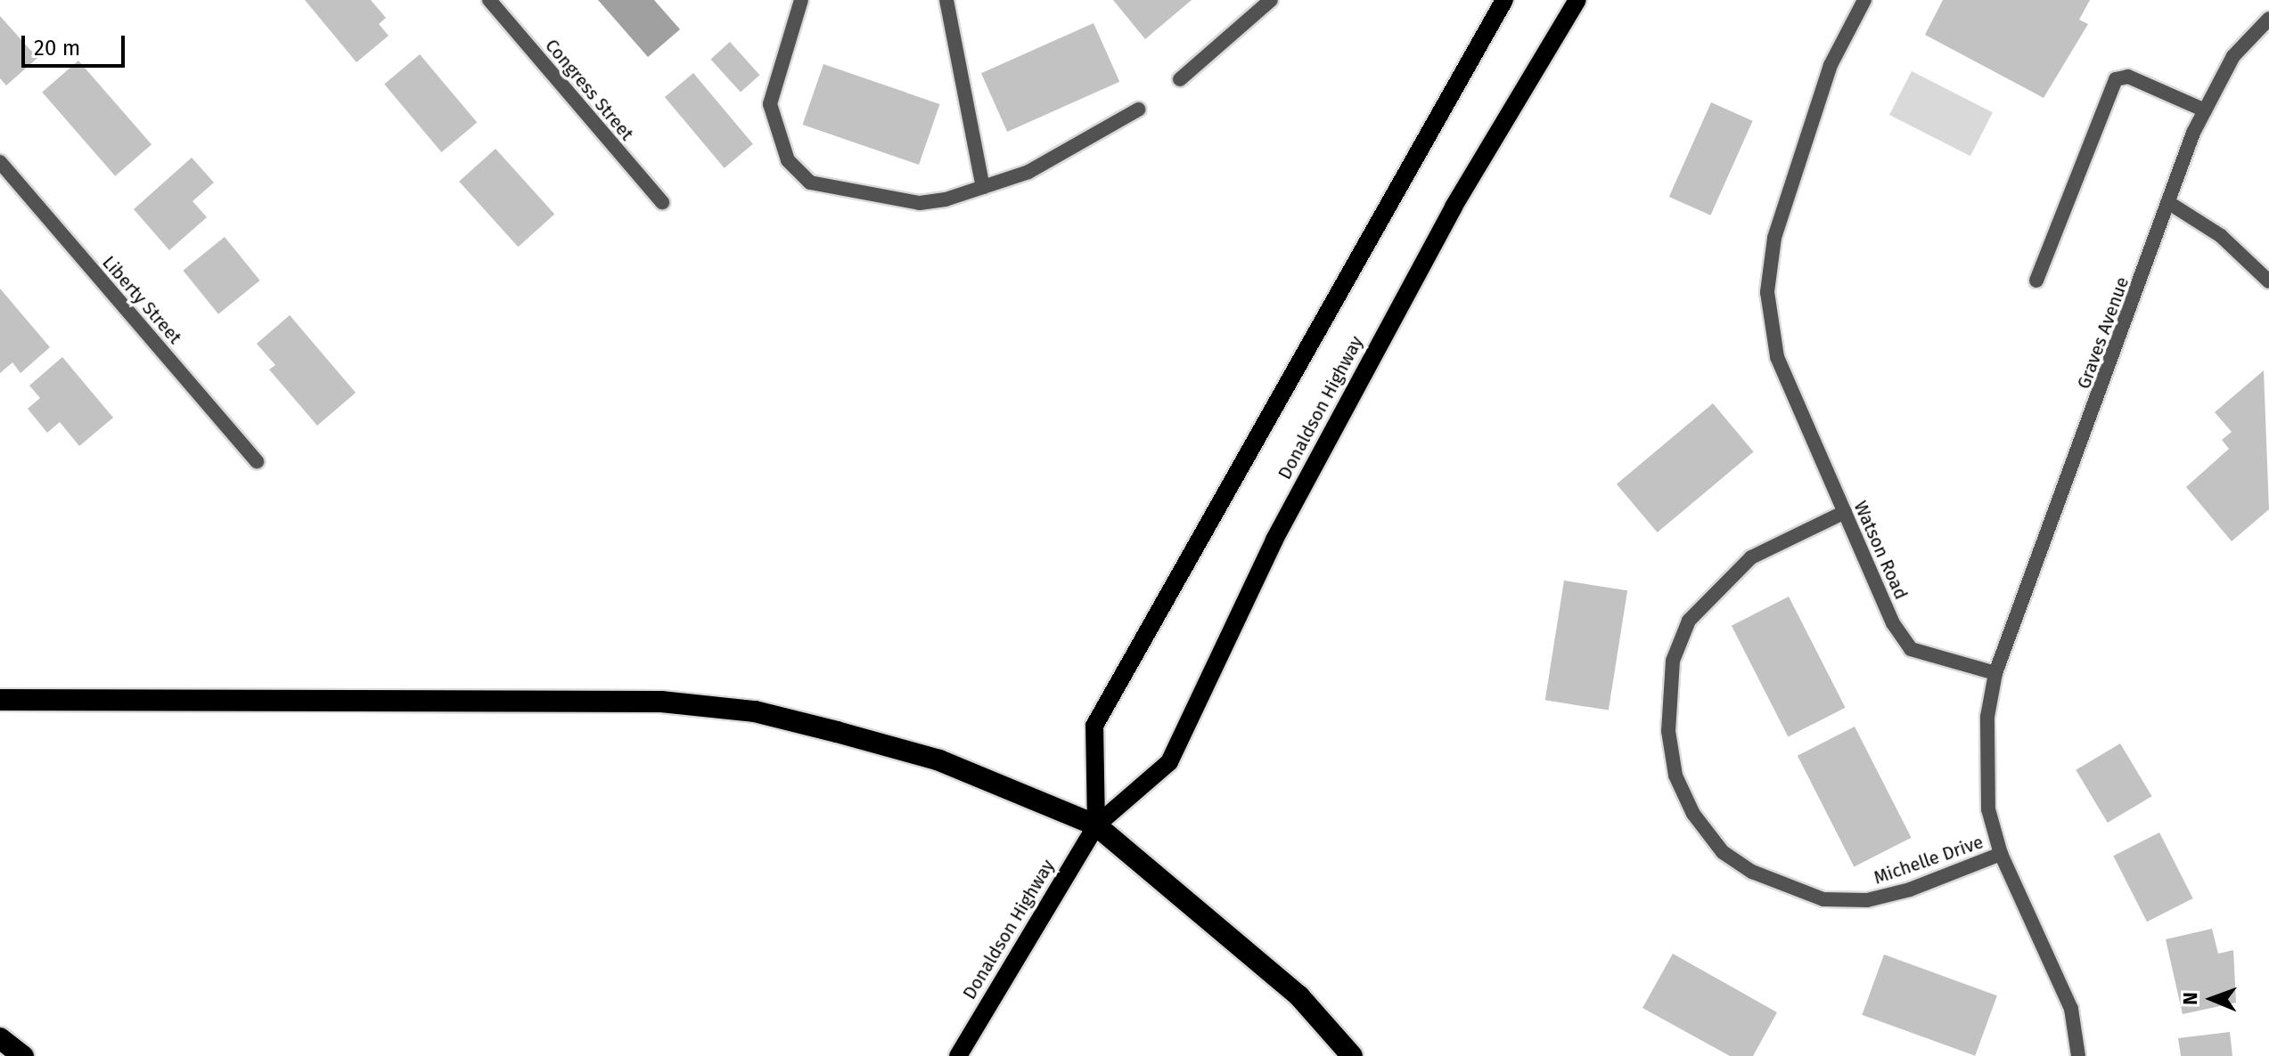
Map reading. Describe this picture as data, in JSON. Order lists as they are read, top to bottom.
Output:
{
  "streets": {
    "main road": ["Donaldson Highway"],
    "street": [
      "Congress Street",
      "Liberty Street",
      "Graves Avenue",
      "Watson Road",
      "Michelle Drive"
    ]
  },
  "crossings": [
    ["Graves Avenue", "Watson Road"],
    ["Watson Road", "Michelle Drive"]
  ],
  "scale_bar": "20 m",
  "north": "left"
}
